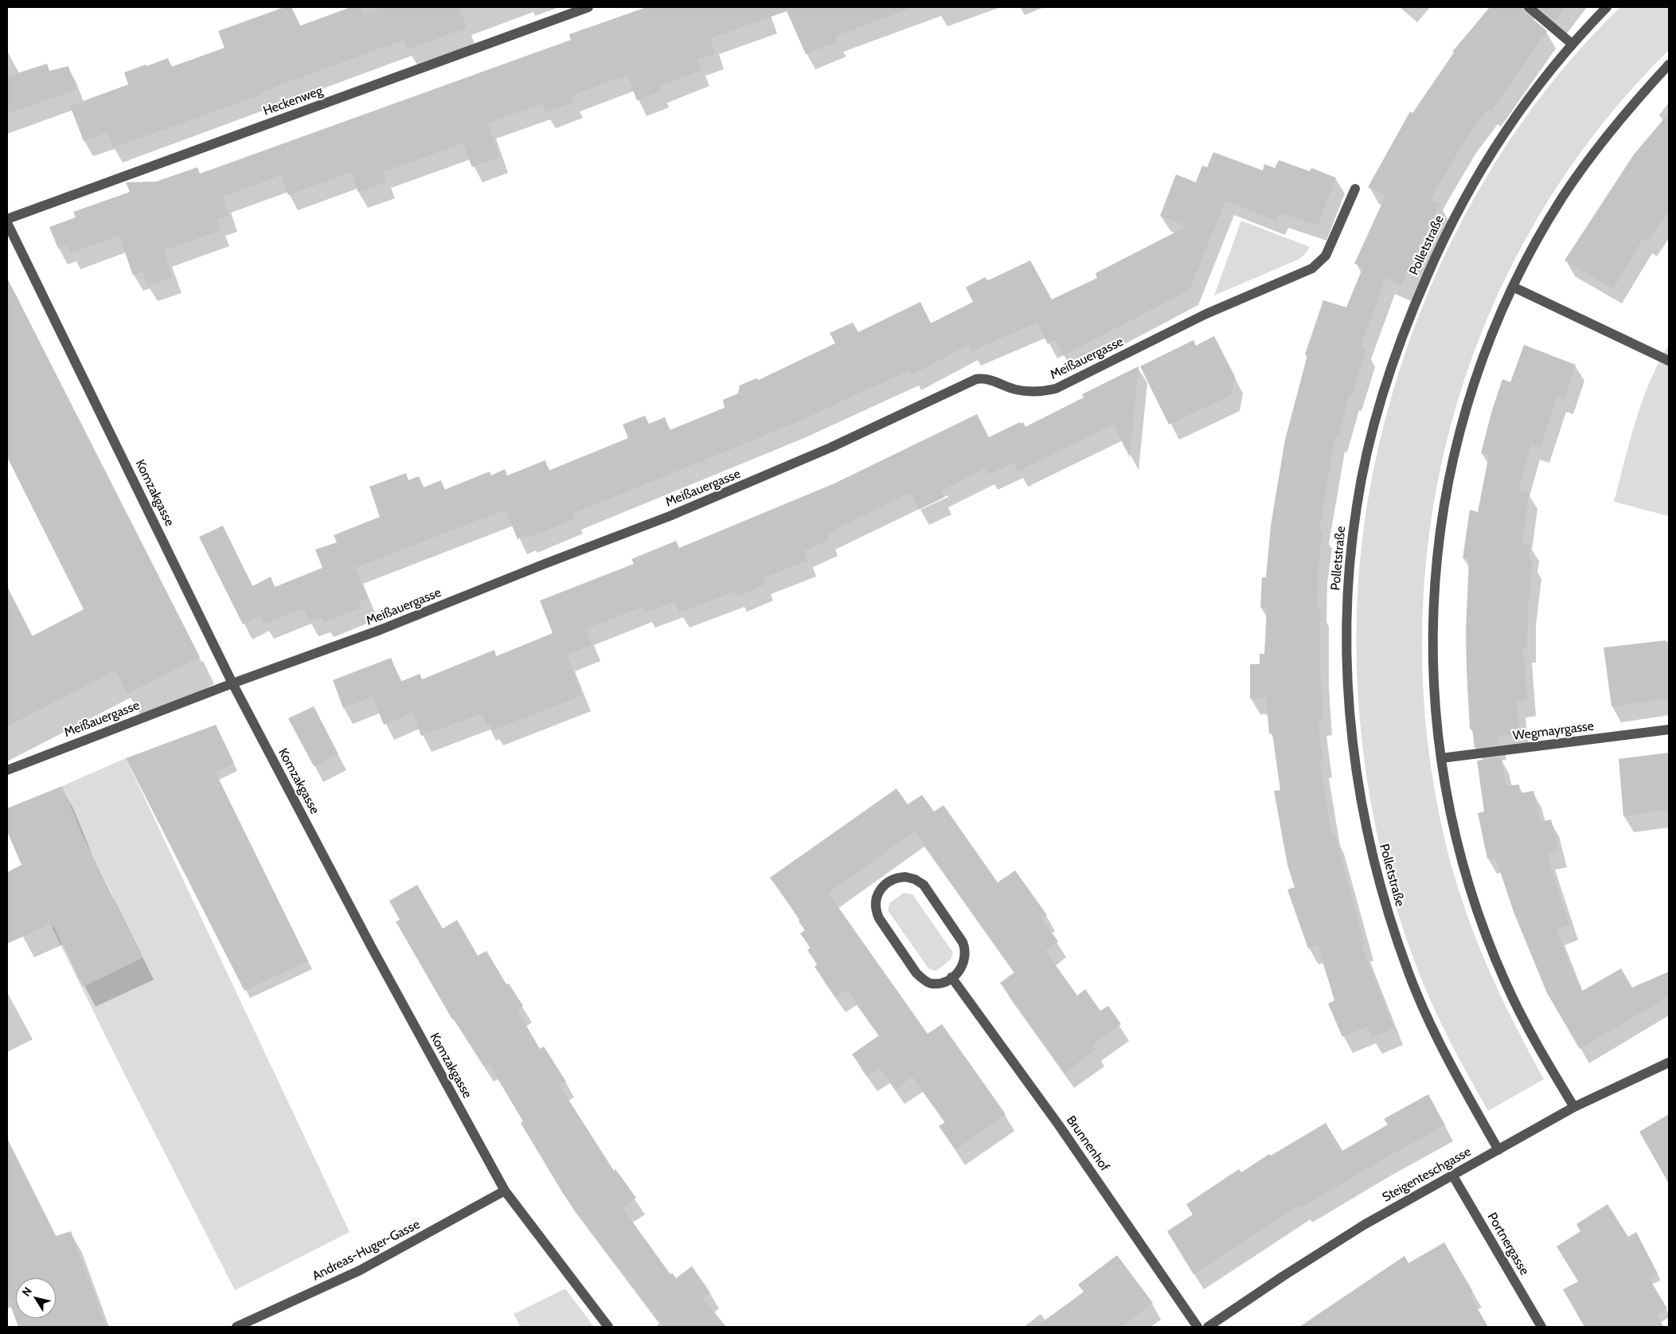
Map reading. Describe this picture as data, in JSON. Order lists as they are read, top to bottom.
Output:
{
  "streets": {
    "street": [
      "Heckenweg",
      "Polletstraße",
      "Meißauergasse",
      "Komzakgasse",
      "Wegmayrgasse",
      "Brunnenhof",
      "Steigenteschgasse",
      "Portnergasse",
      "Andreas-Huger-Gasse"
    ]
  },
  "crossings": [
    ["Polletstraße", "Steigenteschgasse"],
    ["Meißauergasse", "Komzakgasse"],
    ["Komzakgasse", "Andreas-Huger-Gasse"],
    ["Steigenteschgasse", "Portnergasse"]
  ],
  "north": "top left"
}
